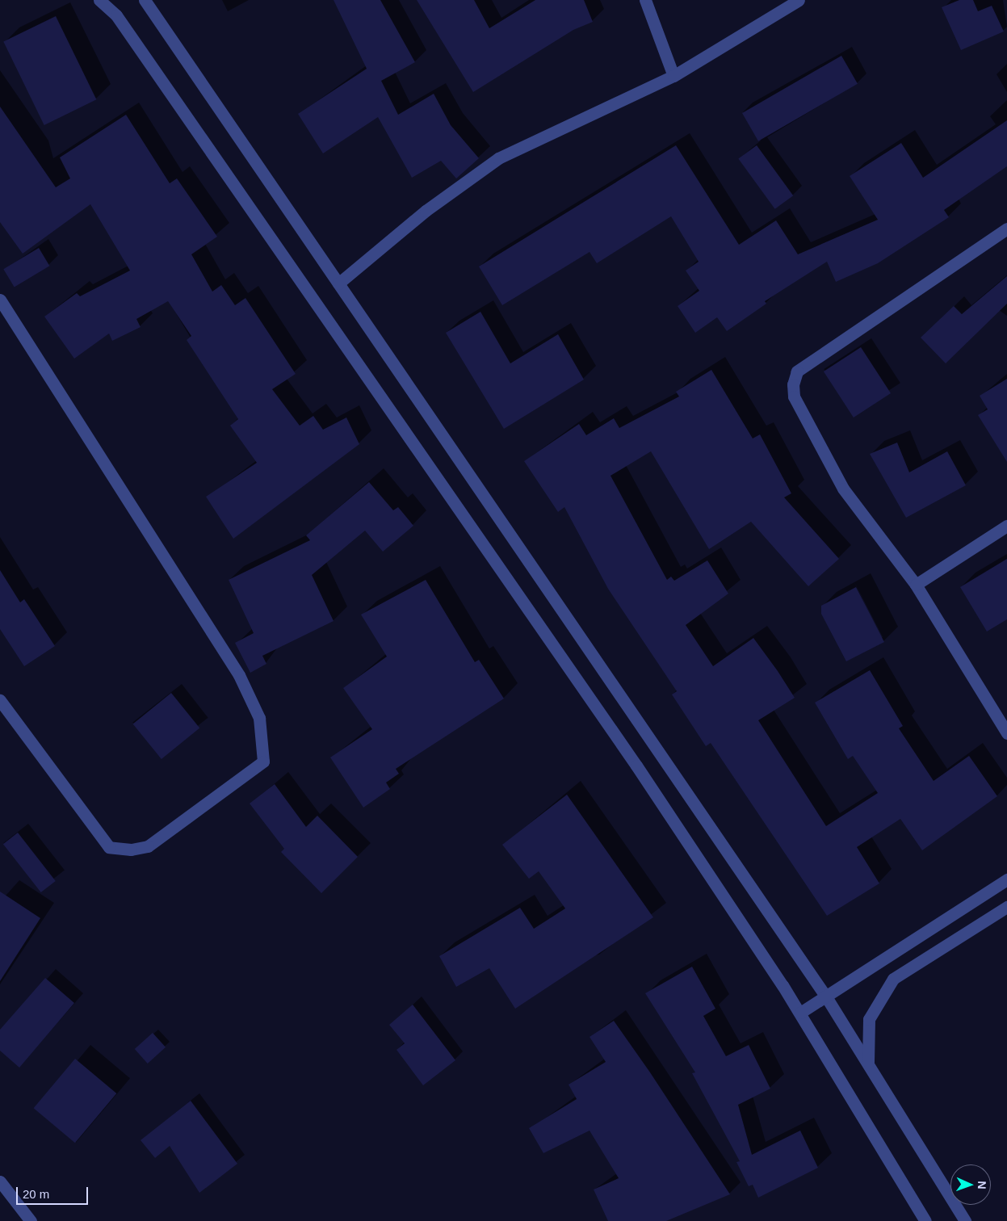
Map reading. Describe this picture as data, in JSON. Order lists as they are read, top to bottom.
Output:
{
  "scale_bar": "20 m",
  "north": "right"
}
